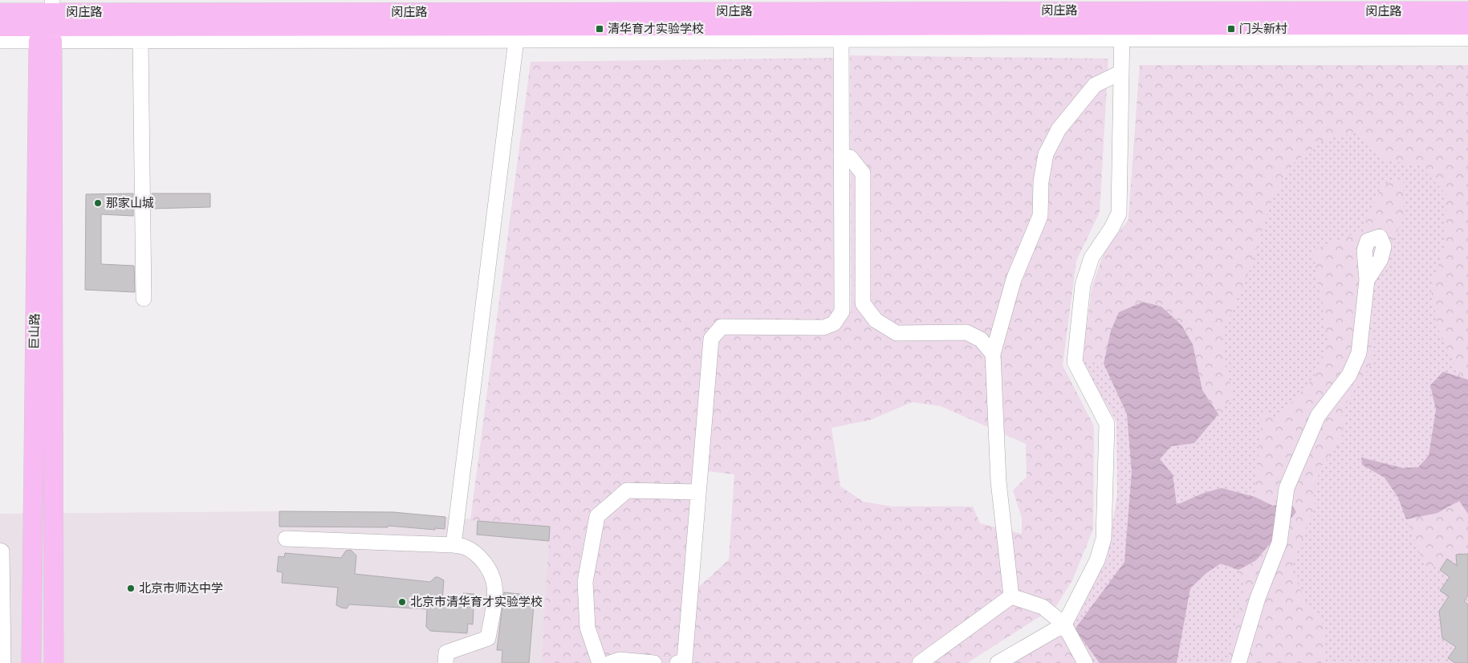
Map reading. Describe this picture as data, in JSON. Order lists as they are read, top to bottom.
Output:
{
  "streets": {
    "main road": ["闵庄路", "巨山路"]
  },
  "crossings": [
    ["闵庄路", "巨山路"]
  ],
  "places": {
    "transit": ["清华育才实验学校", "门头新村"],
    "other": ["那家山城", "北京市师达中学", "北京市清华育才实验学校"]
  }
}
